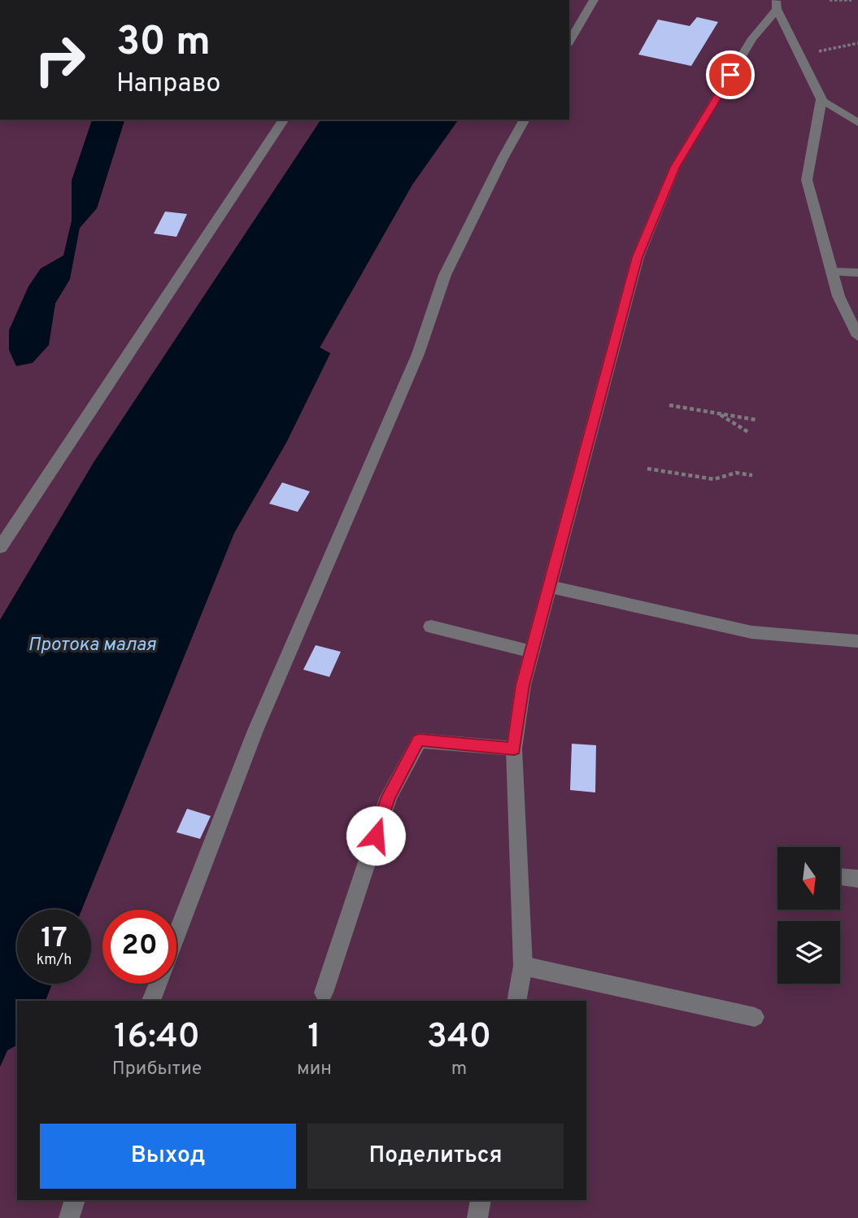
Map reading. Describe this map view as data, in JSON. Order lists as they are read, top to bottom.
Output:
{
  "water": ["Протока малая"],
  "north": "bottom",
  "page": {
    "turn": ["30 m", "Направо"],
    "speed": "17 km/h",
    "limit": "20",
    "eta": [
      "16:40",
      "Прибытие",
      "1",
      "мин",
      "340",
      "m"
    ],
    "buttons": ["Выход", "Поделиться"]
  }
}
